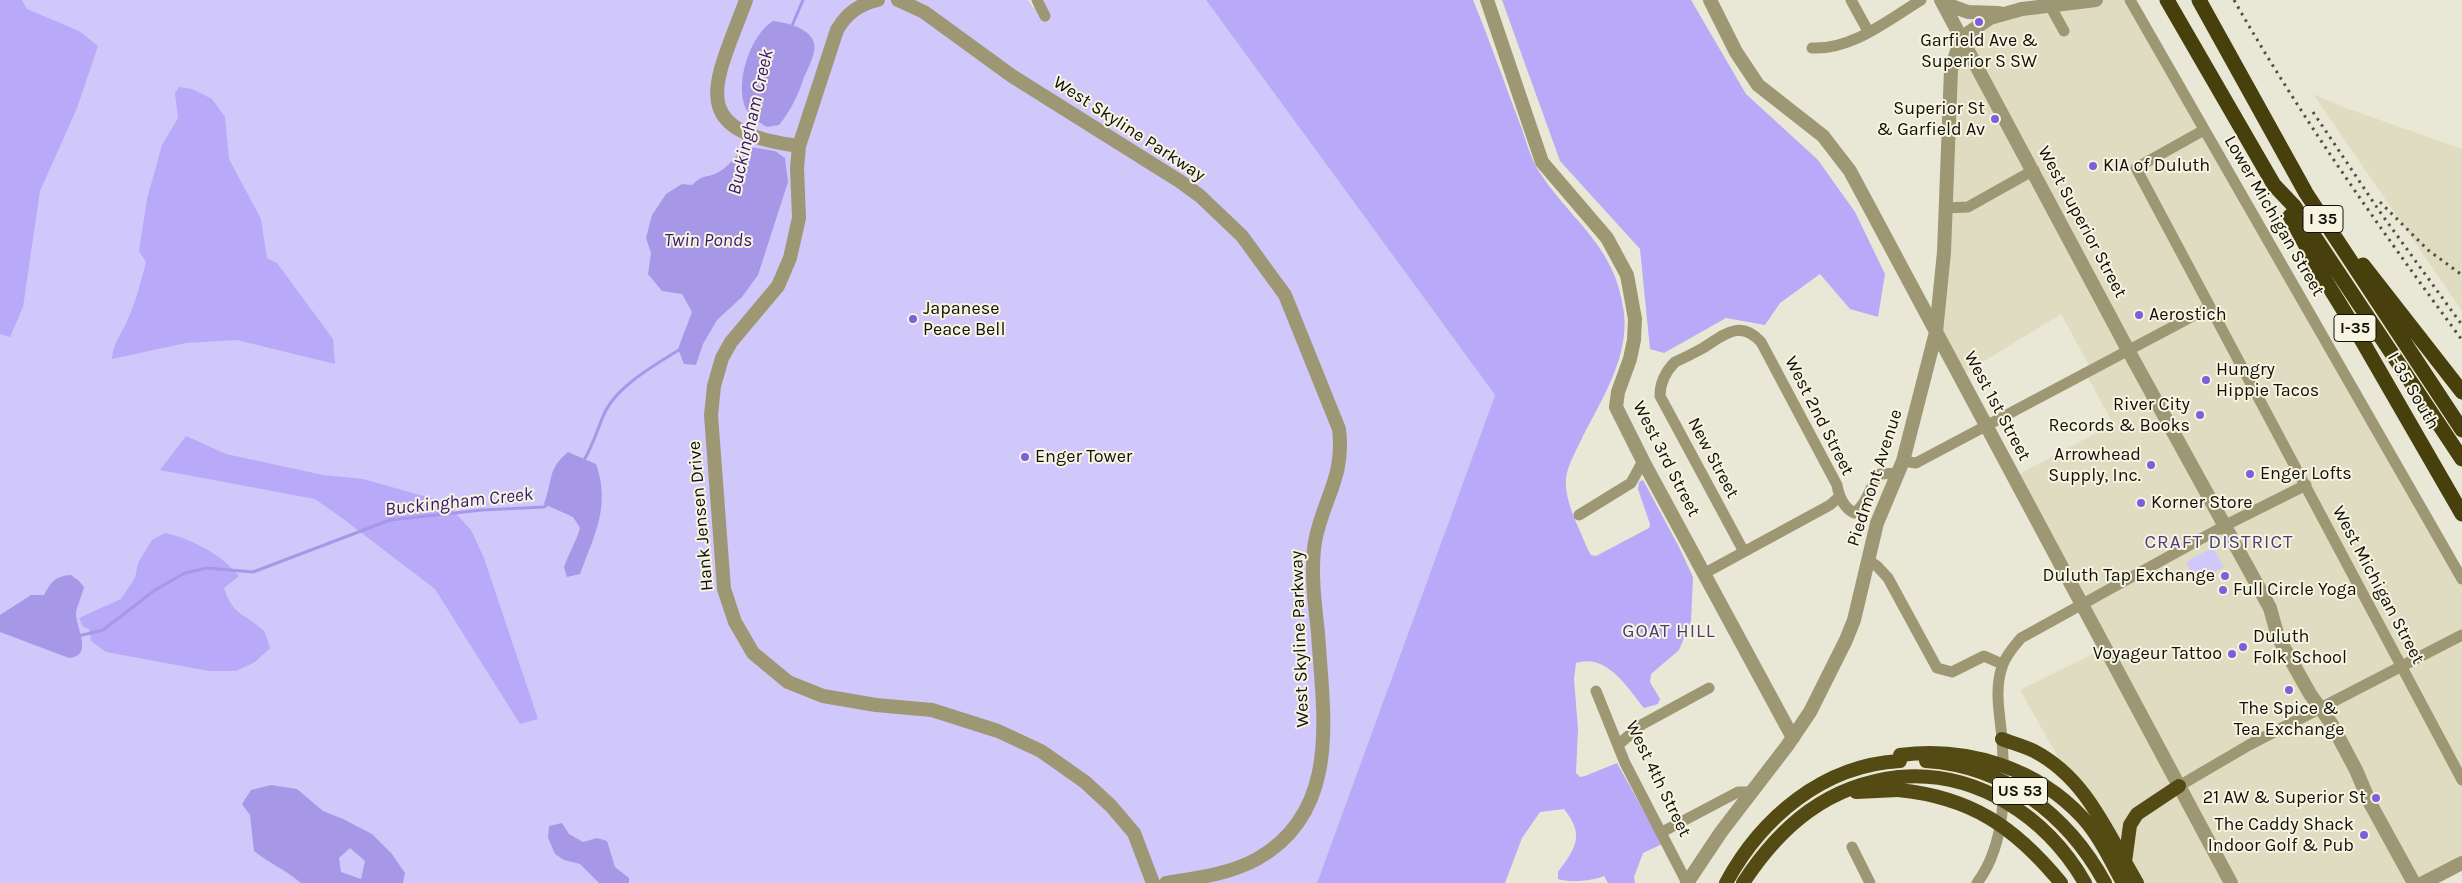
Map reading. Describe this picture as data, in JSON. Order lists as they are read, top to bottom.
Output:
{
  "streets": {
    "highway": [
      "I 35",
      "I-35",
      "I-35 South",
      "US 53"
    ],
    "street": [
      "West Skyline Parkway",
      "Lower Michigan Street",
      "West Superior Street",
      "West 1st Street",
      "West 2nd Street",
      "New Street",
      "West 3rd Street",
      "Piedmont Avenue",
      "Hank Jensen Drive",
      "West Michigan Street",
      "West 4th Street"
    ]
  },
  "crossings": [
    ["Lower Michigan Street", "West Michigan Street"],
    ["I 35", "I-35 South"],
    ["West Superior Street", "Piedmont Avenue"],
    ["West 1st Street", "Piedmont Avenue"],
    ["West 2nd Street", "New Street"],
    ["West 2nd Street", "Piedmont Avenue"],
    ["West 3rd Street", "Piedmont Avenue"],
    ["Piedmont Avenue", "West 4th Street"]
  ],
  "districts": ["CRAFT DISTRICT", "GOAT HILL"],
  "water": ["Buckingham Creek", "Twin Ponds"],
  "places": [
    "Garfield Ave & Superior S SW",
    "Superior St & Garfield Av",
    "KIA of Duluth",
    "Aerostich",
    "Japanese Peace Bell",
    "Hungry Hippie Tacos",
    "River City Records & Books",
    "Enger Tower",
    "Arrowhead Supply, Inc.",
    "Enger Lofts",
    "Korner Store",
    "Duluth Tap Exchange",
    "Full Circle Yoga",
    "Duluth Folk School",
    "Voyageur Tattoo",
    "The Spice & Tea Exchange",
    "21 AW & Superior St",
    "The Caddy Shack Indoor Golf & Pub"
  ]
}
